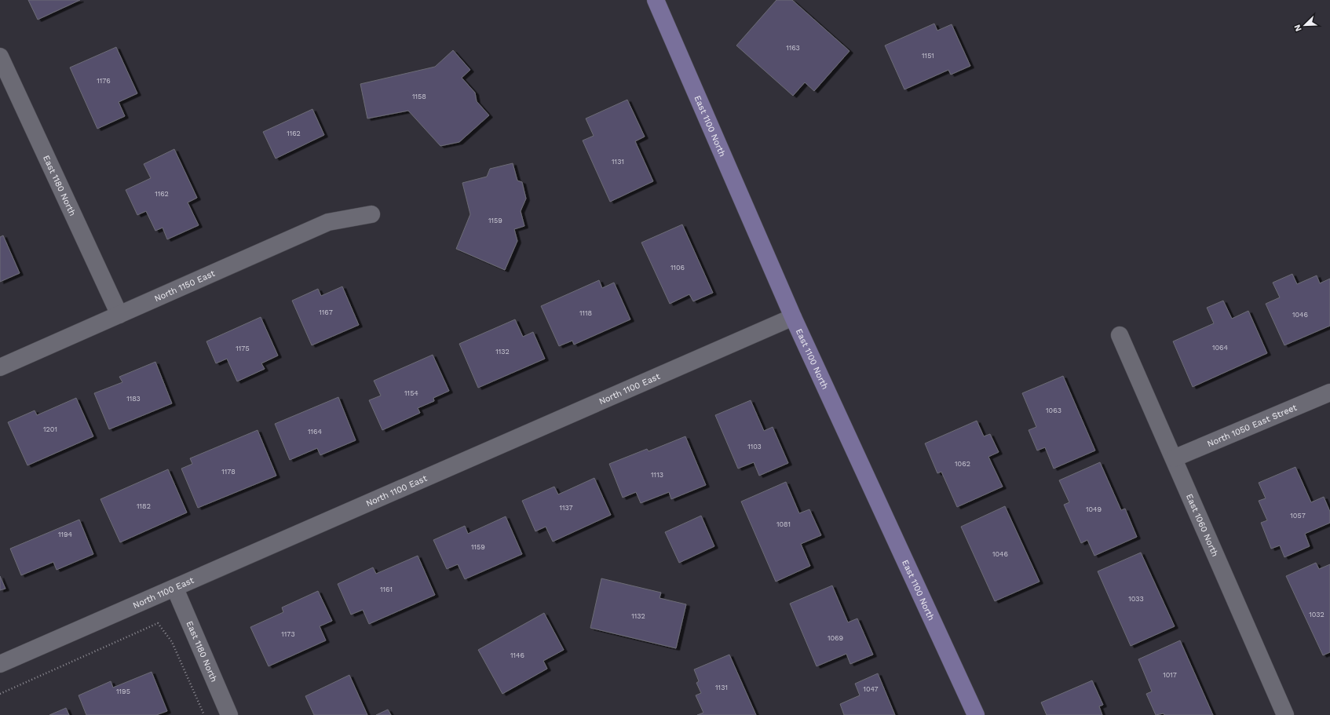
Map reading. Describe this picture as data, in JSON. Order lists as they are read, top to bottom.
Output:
{
  "streets": {
    "street": [
      "East 1100 North",
      "East 1180 North",
      "North 1150 East",
      "North 1100 East",
      "North 1050 East Street",
      "East 1060 North"
    ]
  },
  "crossings": [
    ["East 1100 North", "North 1100 East"],
    ["East 1180 North", "North 1150 East"],
    ["East 1180 North", "North 1100 East"],
    ["North 1050 East Street", "East 1060 North"]
  ],
  "house_numbers": [
    "1163",
    "1151",
    "1176",
    "1158",
    "1162",
    "1131",
    "1162",
    "1159",
    "1106",
    "1167",
    "1118",
    "1046",
    "1064",
    "1175",
    "1132",
    "1154",
    "1183",
    "1063",
    "1201",
    "1164",
    "1103",
    "1062",
    "1178",
    "1113",
    "1182",
    "1137",
    "1049",
    "1057",
    "1081",
    "1194",
    "1159",
    "1046",
    "1161",
    "1033",
    "1032",
    "1132",
    "1173",
    "1069",
    "1146",
    "1017",
    "1131",
    "1047",
    "1195"
  ],
  "north": "bottom left"
}
